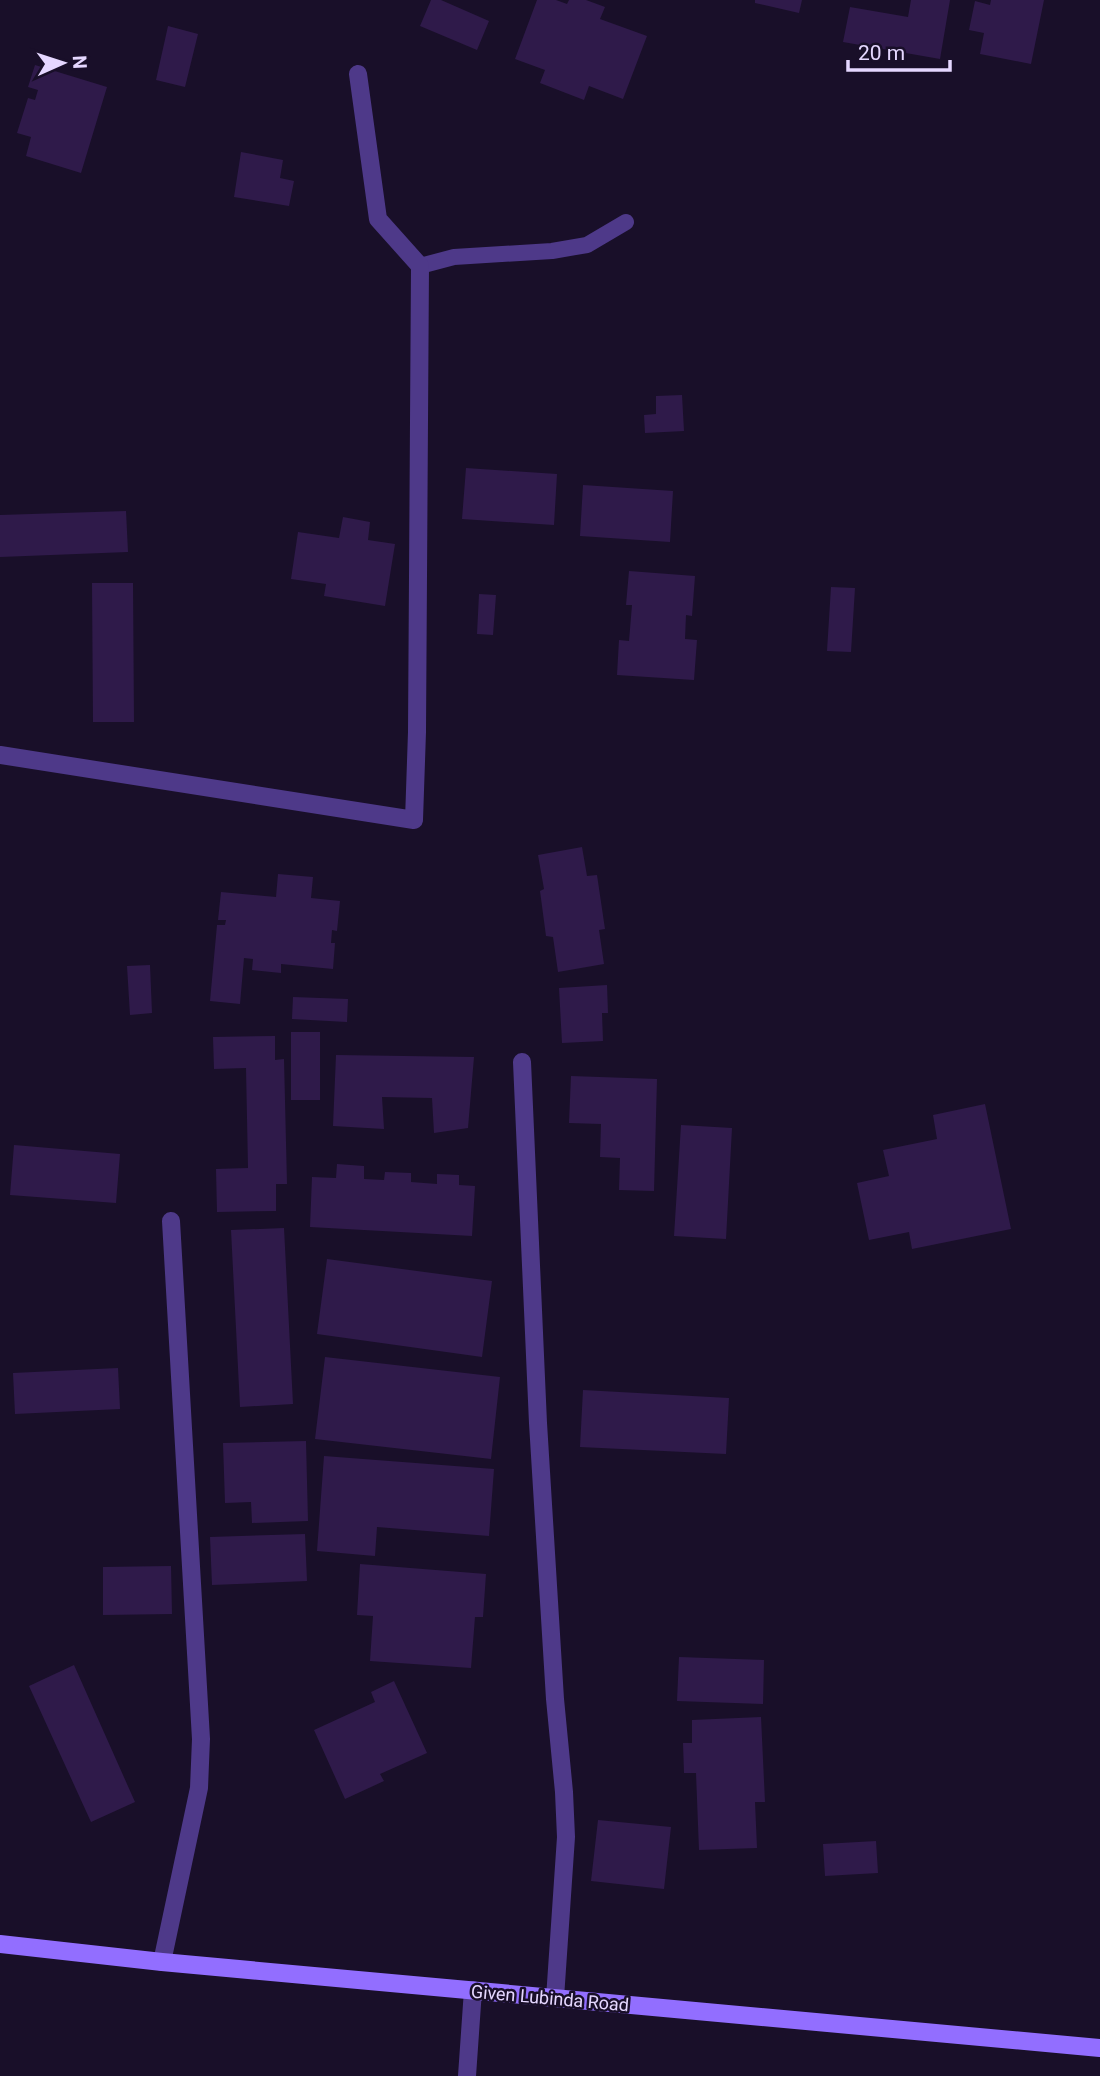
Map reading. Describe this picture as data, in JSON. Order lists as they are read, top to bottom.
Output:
{
  "streets": {
    "street": ["Given Lubinda Road"]
  },
  "scale_bar": "20 m",
  "north": "right"
}
